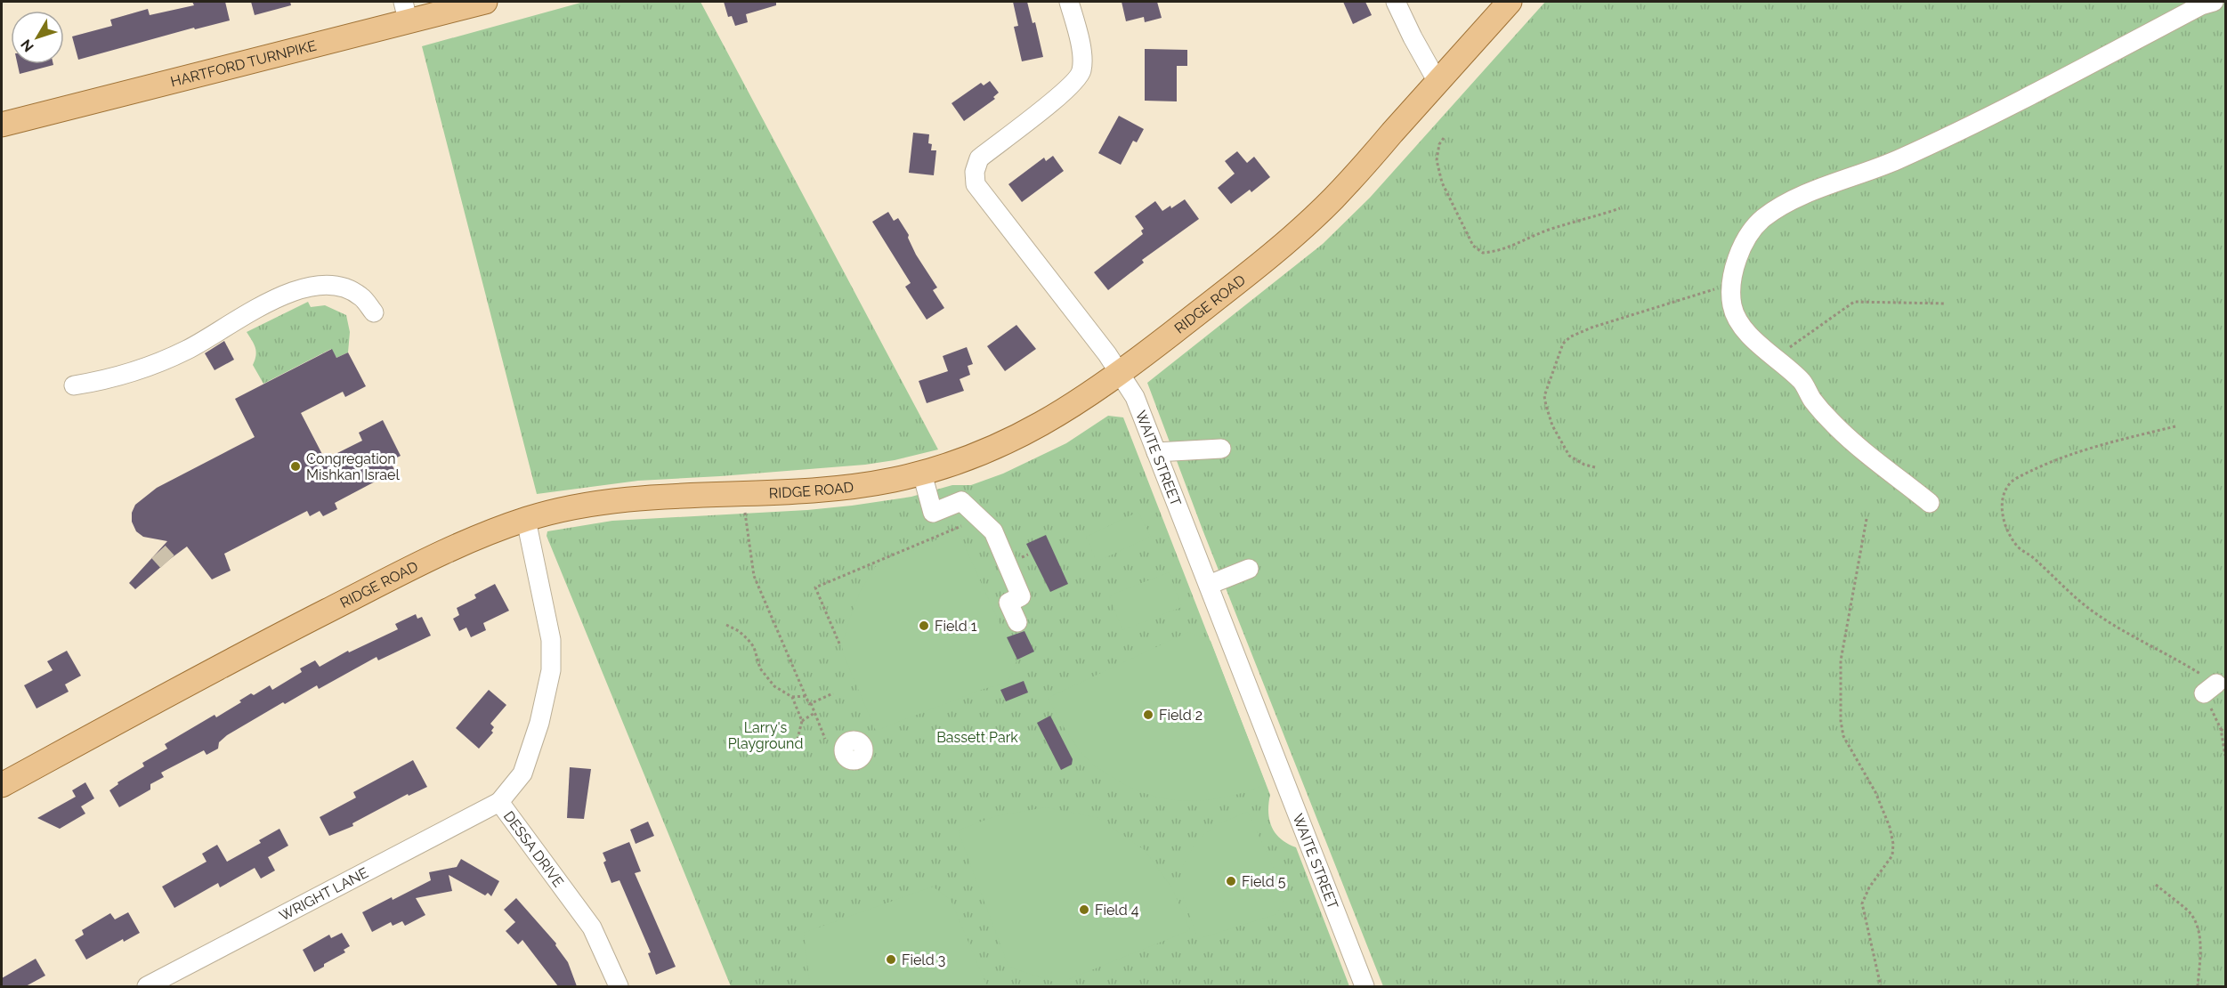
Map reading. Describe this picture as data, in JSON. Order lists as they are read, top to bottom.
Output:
{
  "streets": {
    "main road": ["HARTFORD TURNPIKE", "RIDGE ROAD"],
    "street": ["WAITE STREET", "DESSA DRIVE", "WRIGHT LANE"]
  },
  "crossings": [
    ["RIDGE ROAD", "WAITE STREET"],
    ["RIDGE ROAD", "DESSA DRIVE"],
    ["DESSA DRIVE", "WRIGHT LANE"]
  ],
  "parks": ["Larry's Playground", "Bassett Park"],
  "places": [
    "Congregation Mishkan Israel",
    "Field 1",
    "Field 2",
    "Field 5",
    "Field 4",
    "Field 3"
  ],
  "north": "bottom left"
}
